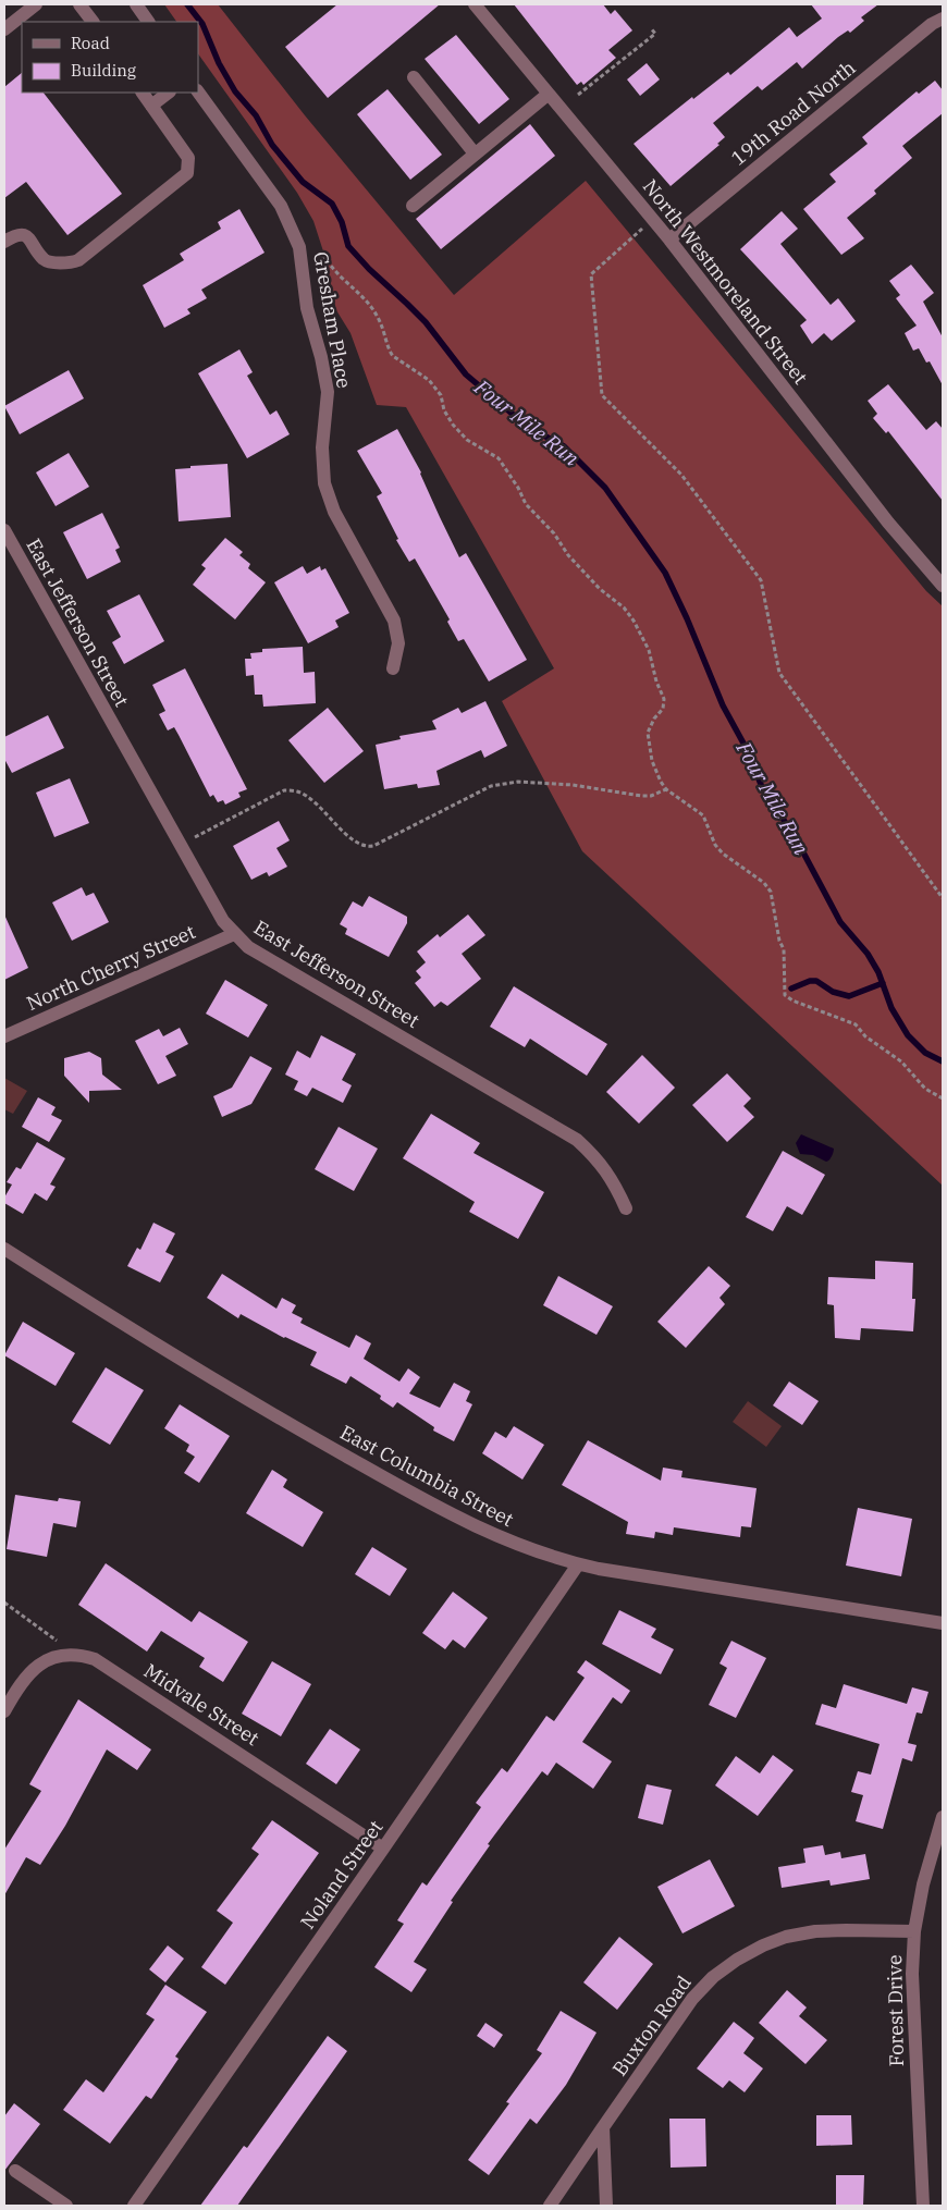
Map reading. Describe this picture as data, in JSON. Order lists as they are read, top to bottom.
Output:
{
  "streets": {
    "street": [
      "19th Road North",
      "North Westmoreland Street",
      "Gresham Place",
      "East Jefferson Street",
      "North Cherry Street",
      "East Columbia Street",
      "Midvale Street",
      "Noland Street",
      "Forest Drive",
      "Buxton Road"
    ]
  },
  "crossings": [
    ["19th Road North", "North Westmoreland Street"],
    ["East Jefferson Street", "North Cherry Street"],
    ["East Columbia Street", "Noland Street"],
    ["Midvale Street", "Noland Street"],
    ["Forest Drive", "Buxton Road"]
  ],
  "water": ["Four Mile Run"],
  "legend": ["Road", "Building"]
}
